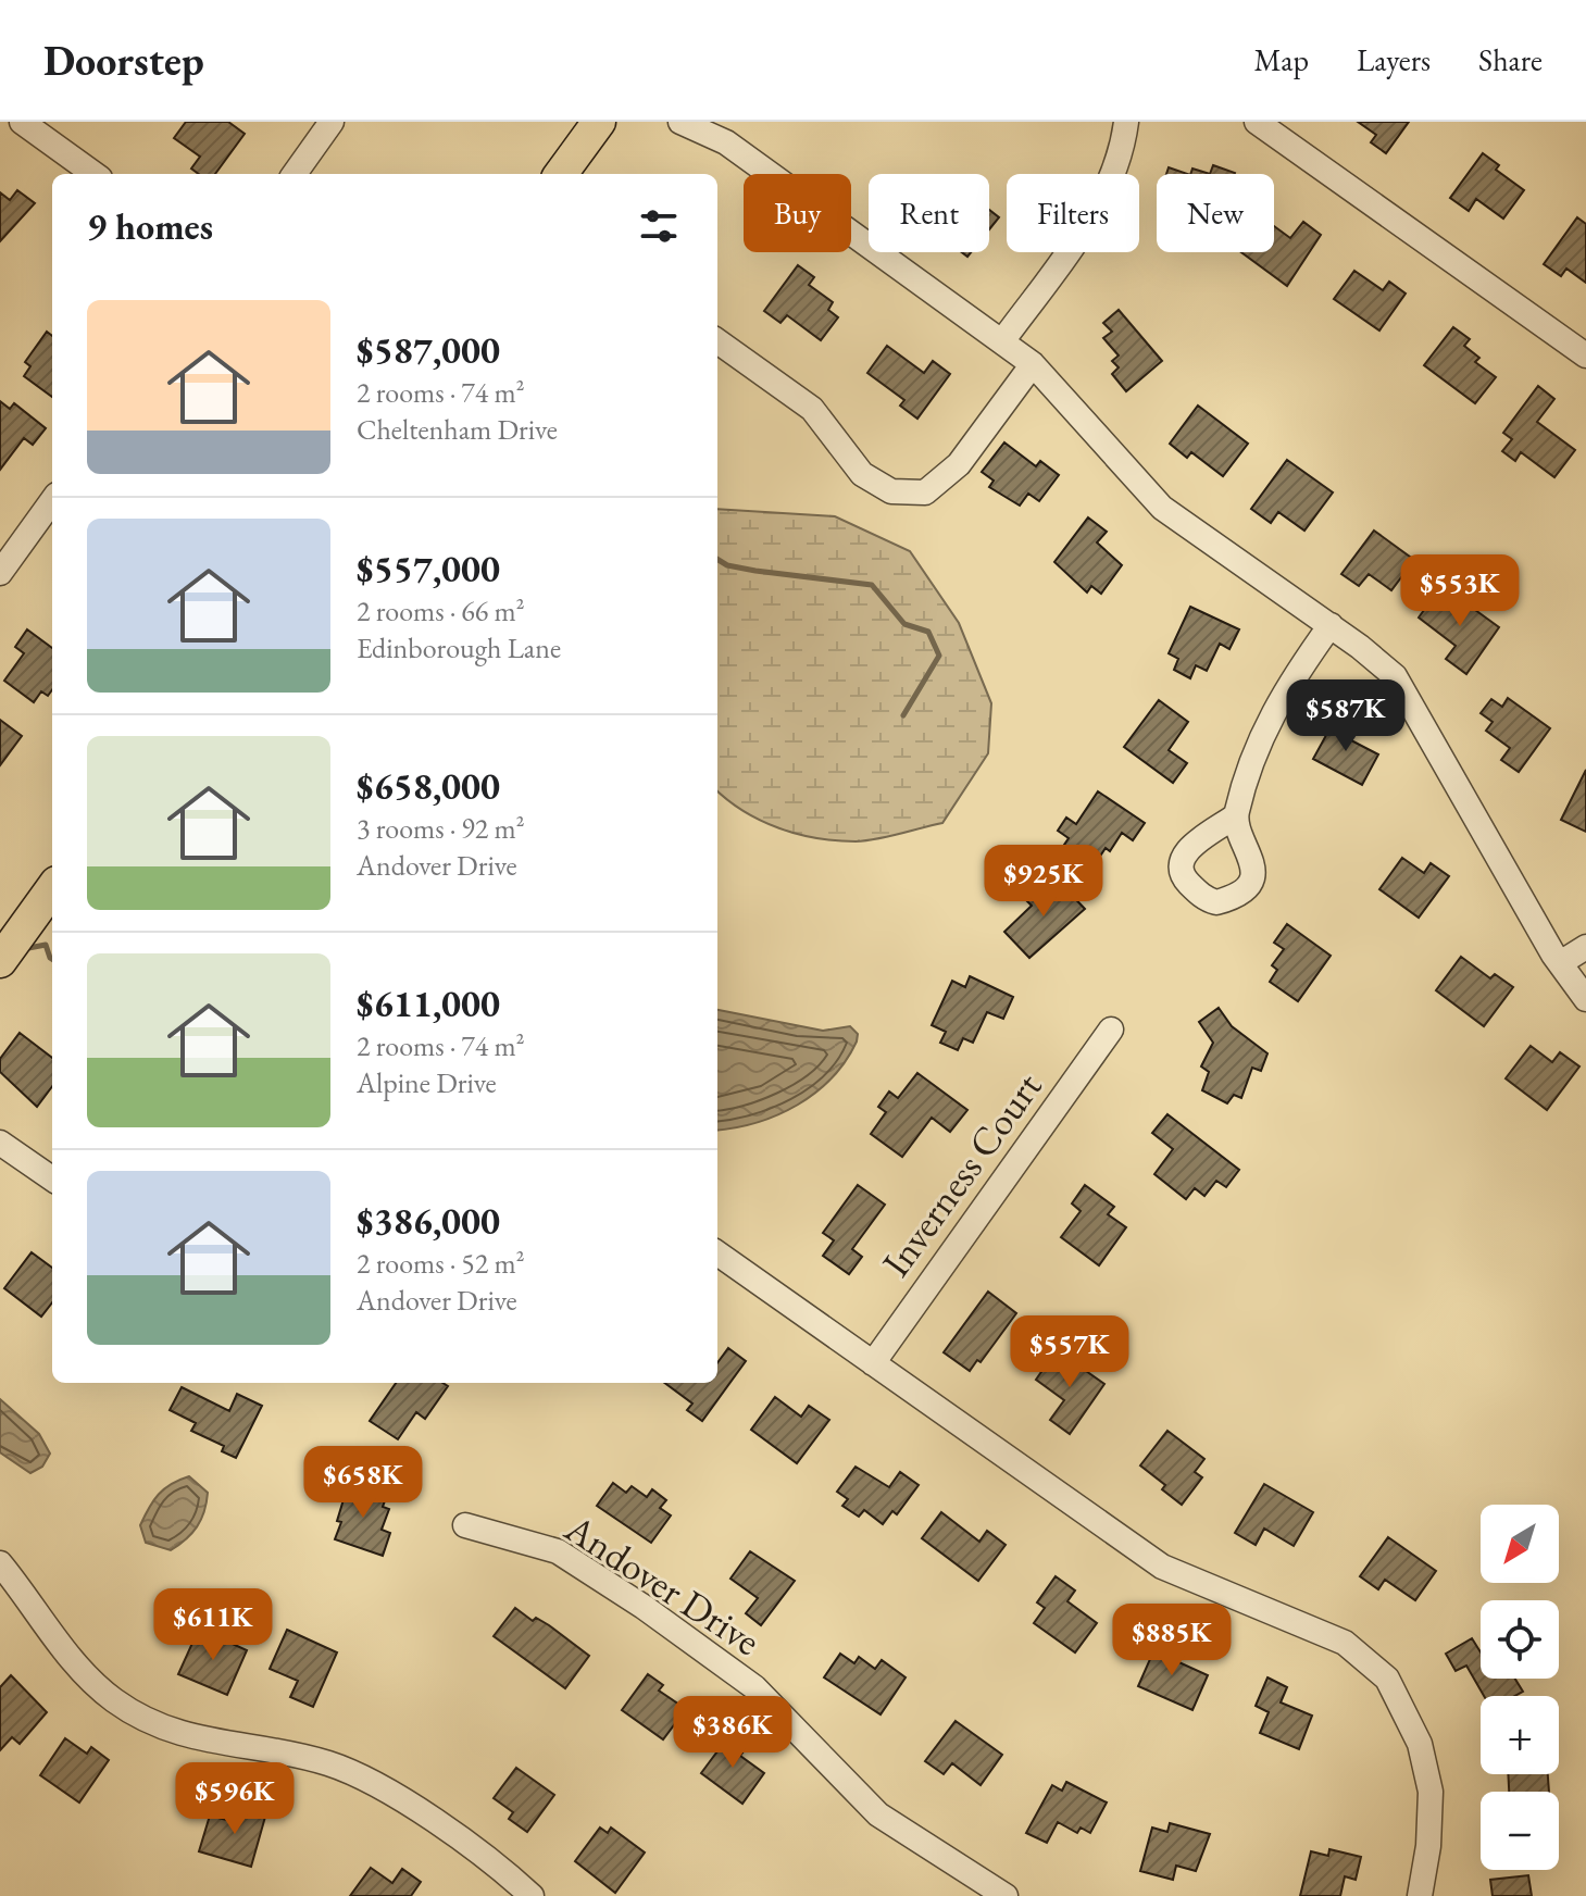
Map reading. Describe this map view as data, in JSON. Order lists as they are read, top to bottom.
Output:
{
  "streets": {
    "street": ["Inverness Court", "Andover Drive"]
  },
  "north": "bottom left",
  "page": {
    "header": "Doorstep",
    "nav": ["Map", "Layers", "Share"],
    "chip": [
      "Buy",
      "Rent",
      "Filters",
      "New"
    ],
    "heading": "9 homes",
    "list": [
      {
        "name": "$587,000",
        "note": "2 rooms · 74 m² · Cheltenham Drive"
      },
      {
        "name": "$557,000",
        "note": "2 rooms · 66 m² · Edinborough Lane"
      },
      {
        "name": "$658,000",
        "note": "3 rooms · 92 m² · Andover Drive"
      },
      {
        "name": "$611,000",
        "note": "2 rooms · 74 m² · Alpine Drive"
      },
      {
        "name": "$386,000",
        "note": "2 rooms · 52 m² · Andover Drive"
      }
    ],
    "price": [
      "$553K",
      "$587K",
      "$925K",
      "$557K",
      "$658K",
      "$611K",
      "$885K",
      "$386K",
      "$596K"
    ],
    "map_buttons": ["+", "−"]
  }
}
